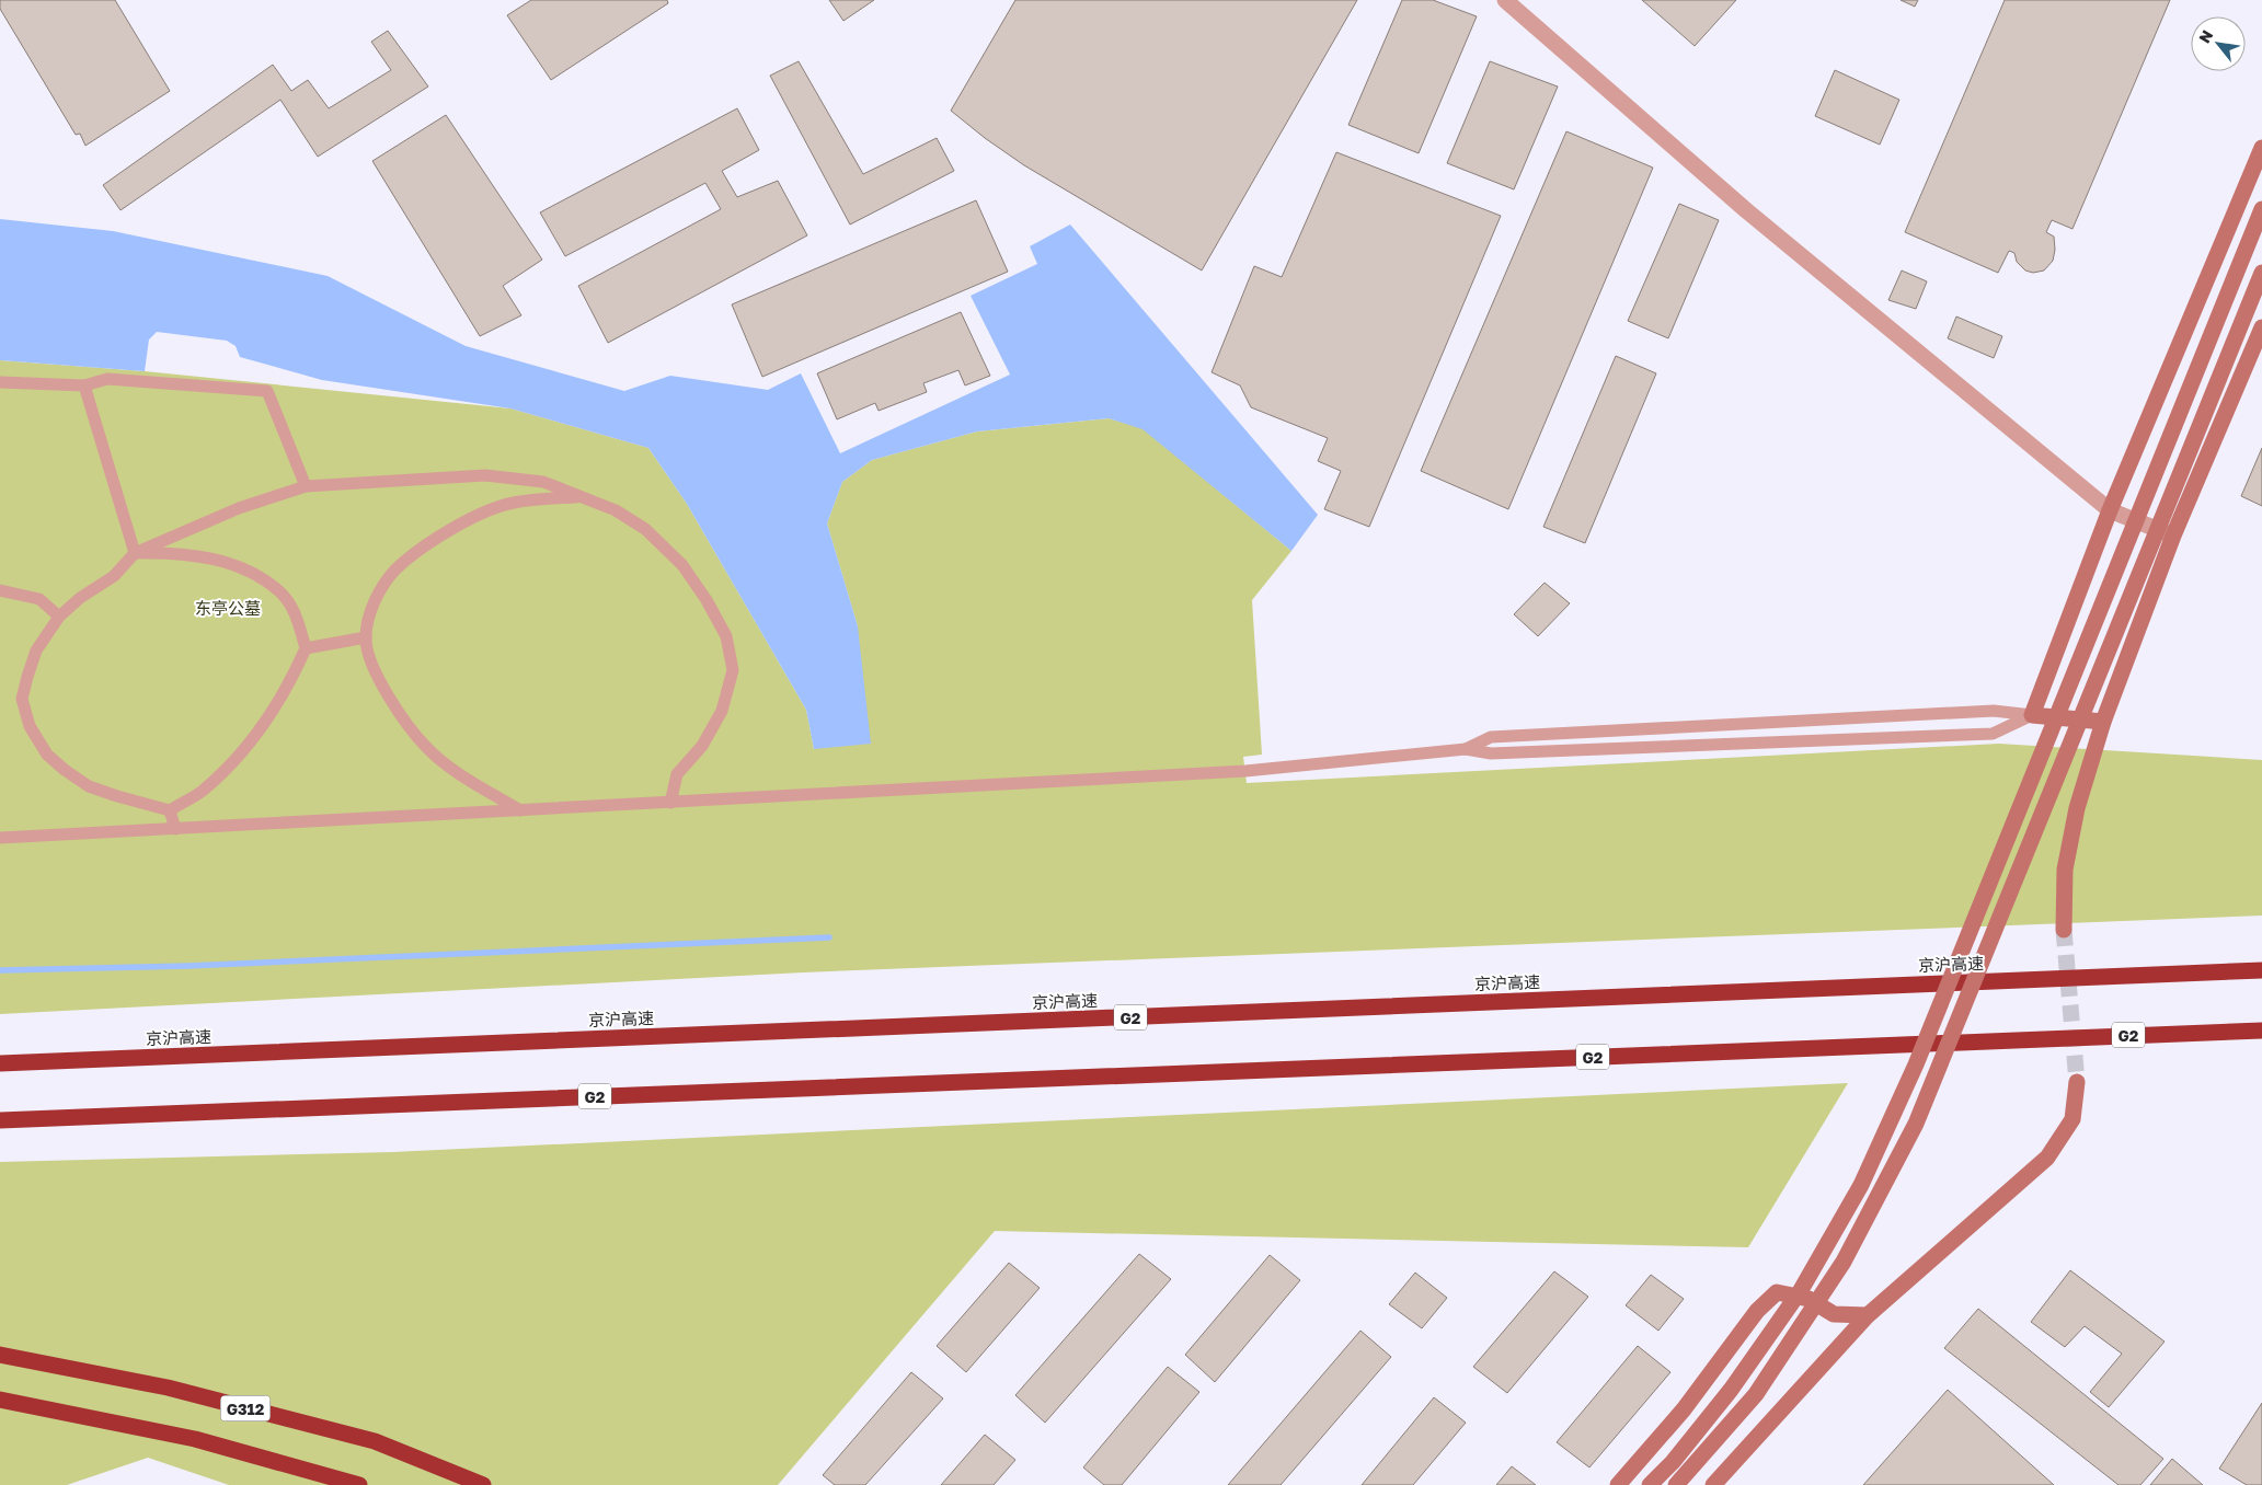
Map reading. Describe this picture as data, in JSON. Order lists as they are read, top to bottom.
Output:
{
  "streets": {
    "highway": ["京沪高速", "G2", "G312"]
  },
  "parks": ["东亭公墓"],
  "north": "top left"
}
